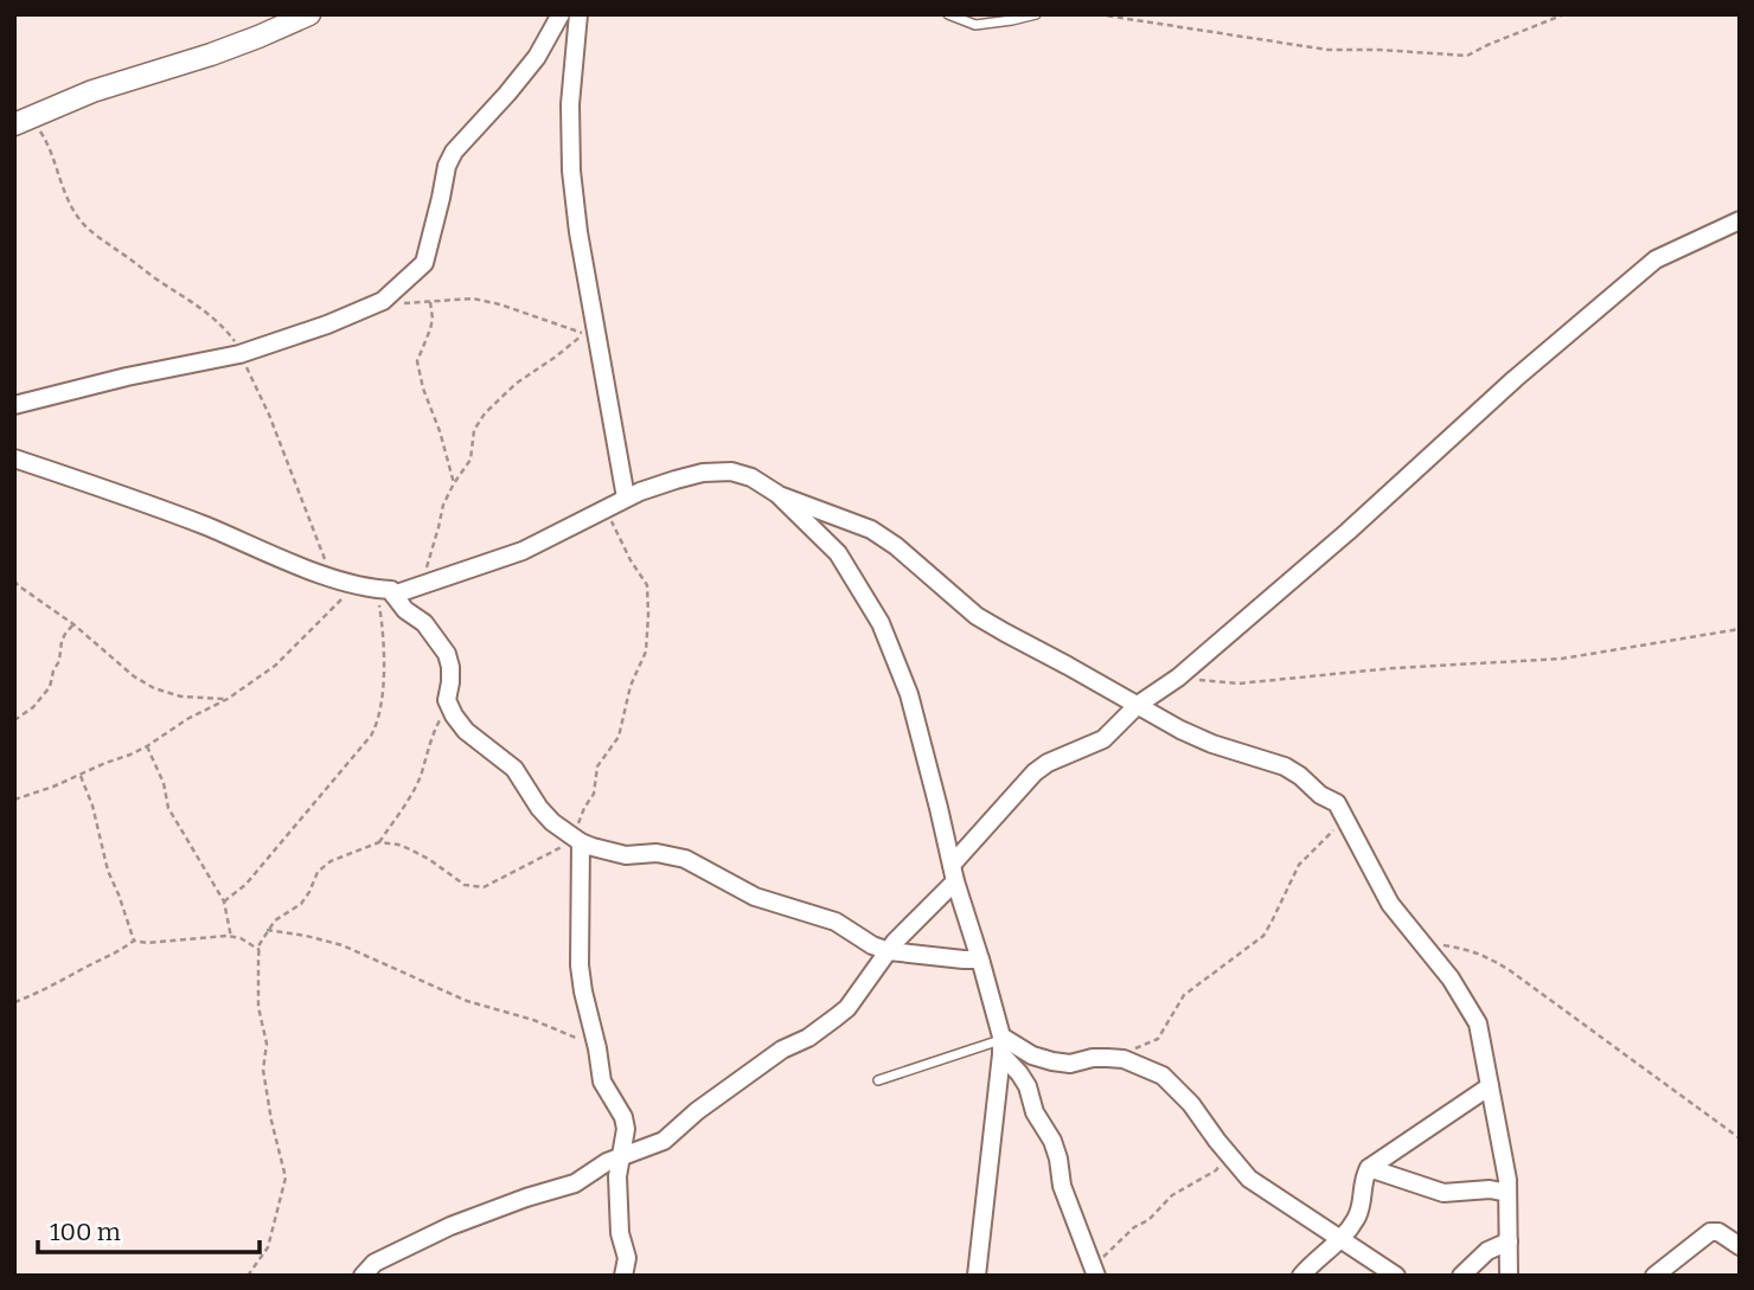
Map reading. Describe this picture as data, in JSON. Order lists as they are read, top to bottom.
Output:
{
  "scale_bar": "100 m"
}
